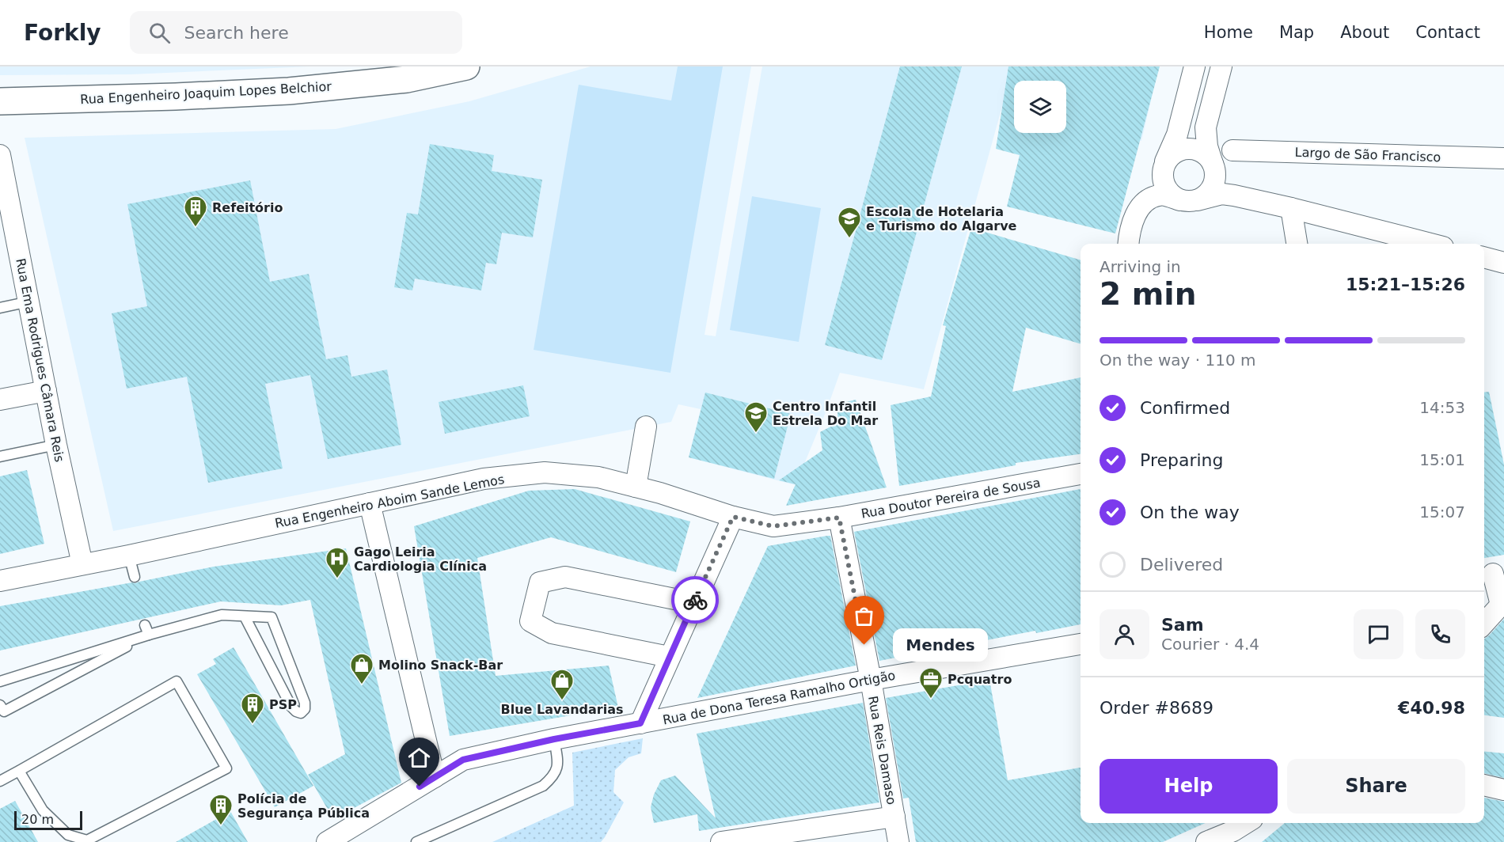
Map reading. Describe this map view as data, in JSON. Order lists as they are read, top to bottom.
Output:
{
  "streets": {
    "street": [
      "Rua Engenheiro Joaquim Lopes Belchior",
      "Largo de São Francisco",
      "Rua Ema Rodrigues Câmara Reis",
      "Rua Doutor Pereira de Sousa",
      "Rua Engenheiro Aboim Sande Lemos",
      "Rua de Dona Teresa Ramalho Ortigão",
      "Rua Reis Damaso"
    ]
  },
  "crossings": [
    ["Rua Ema Rodrigues Câmara Reis", "Rua Engenheiro Aboim Sande Lemos"],
    ["Rua Doutor Pereira de Sousa", "Rua Engenheiro Aboim Sande Lemos"],
    ["Rua Doutor Pereira de Sousa", "Rua Reis Damaso"],
    ["Rua de Dona Teresa Ramalho Ortigão", "Rua Reis Damaso"]
  ],
  "places": {
    "building": ["Refeitório", "PSP", "Polícia de Segurança Pública"],
    "school or university": ["Escola de Hotelaria e Turismo do Algarve", "Centro Infantil Estrela Do Mar"],
    "hospital": ["Gago Leiria Cardiologia Clínica"],
    "other": ["Mendes"],
    "shop": ["Molino Snack-Bar", "Blue Lavandarias"],
    "office": ["Pcquatro"]
  },
  "scale_bar": "20 m",
  "page": {
    "header": "Forkly",
    "search": "Search here",
    "nav": [
      "Home",
      "Map",
      "About",
      "Contact"
    ],
    "heading": ["2 min", "Arriving in", "15:21–15:26"],
    "panel": [
      "Sam",
      "Courier · 4.4",
      "Order #8689",
      "€40.98"
    ],
    "bar": "On the way · 110 m",
    "list": [
      ["Confirmed", "14:53"],
      ["Preparing", "15:01"],
      ["On the way", "15:07"],
      "Delivered"
    ],
    "bubble": "Mendes",
    "buttons": ["Help", "Share"],
    "scale": "20 m"
  }
}
